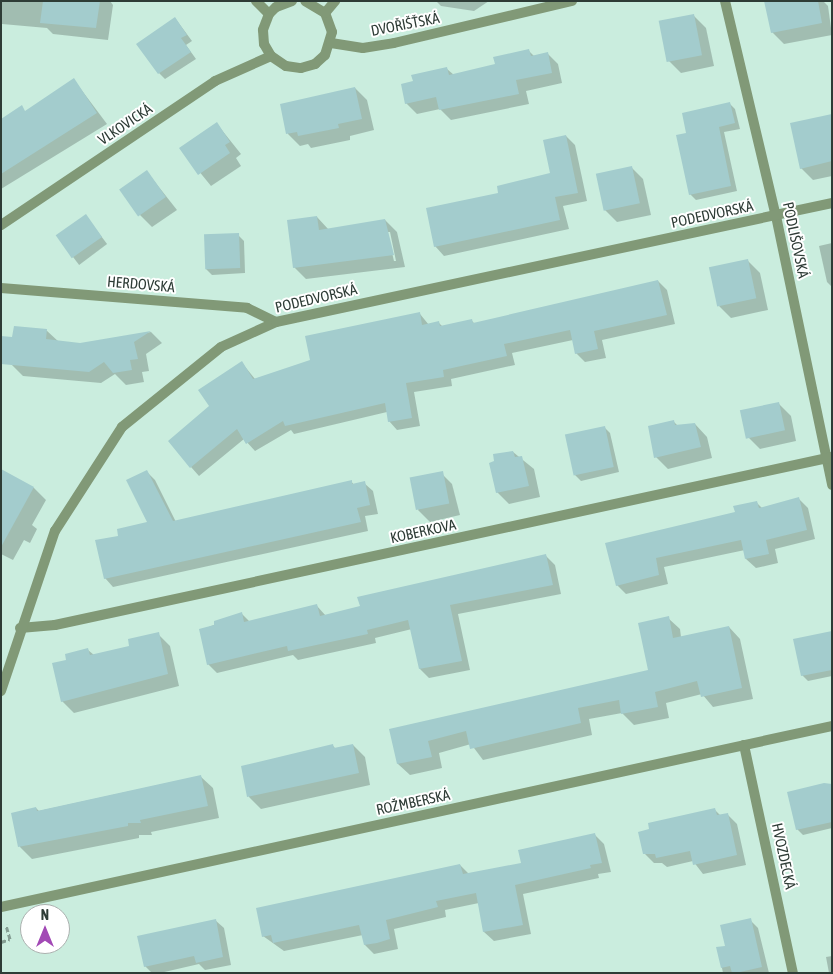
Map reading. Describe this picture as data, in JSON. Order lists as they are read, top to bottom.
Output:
{
  "streets": {
    "street": [
      "DVOŘIŠŤSKÁ",
      "VLKOVICKÁ",
      "PODEDVORSKÁ",
      "PODLIŠOVSKÁ",
      "HERDOVSKÁ",
      "KOBERKOVA",
      "ROŽMBERSKÁ",
      "HVOZDECKÁ"
    ]
  },
  "crossings": [
    ["PODEDVORSKÁ", "PODLIŠOVSKÁ"],
    ["PODEDVORSKÁ", "HERDOVSKÁ"],
    ["PODEDVORSKÁ", "KOBERKOVA"],
    ["PODLIŠOVSKÁ", "KOBERKOVA"],
    ["ROŽMBERSKÁ", "HVOZDECKÁ"]
  ],
  "north": "top"
}
